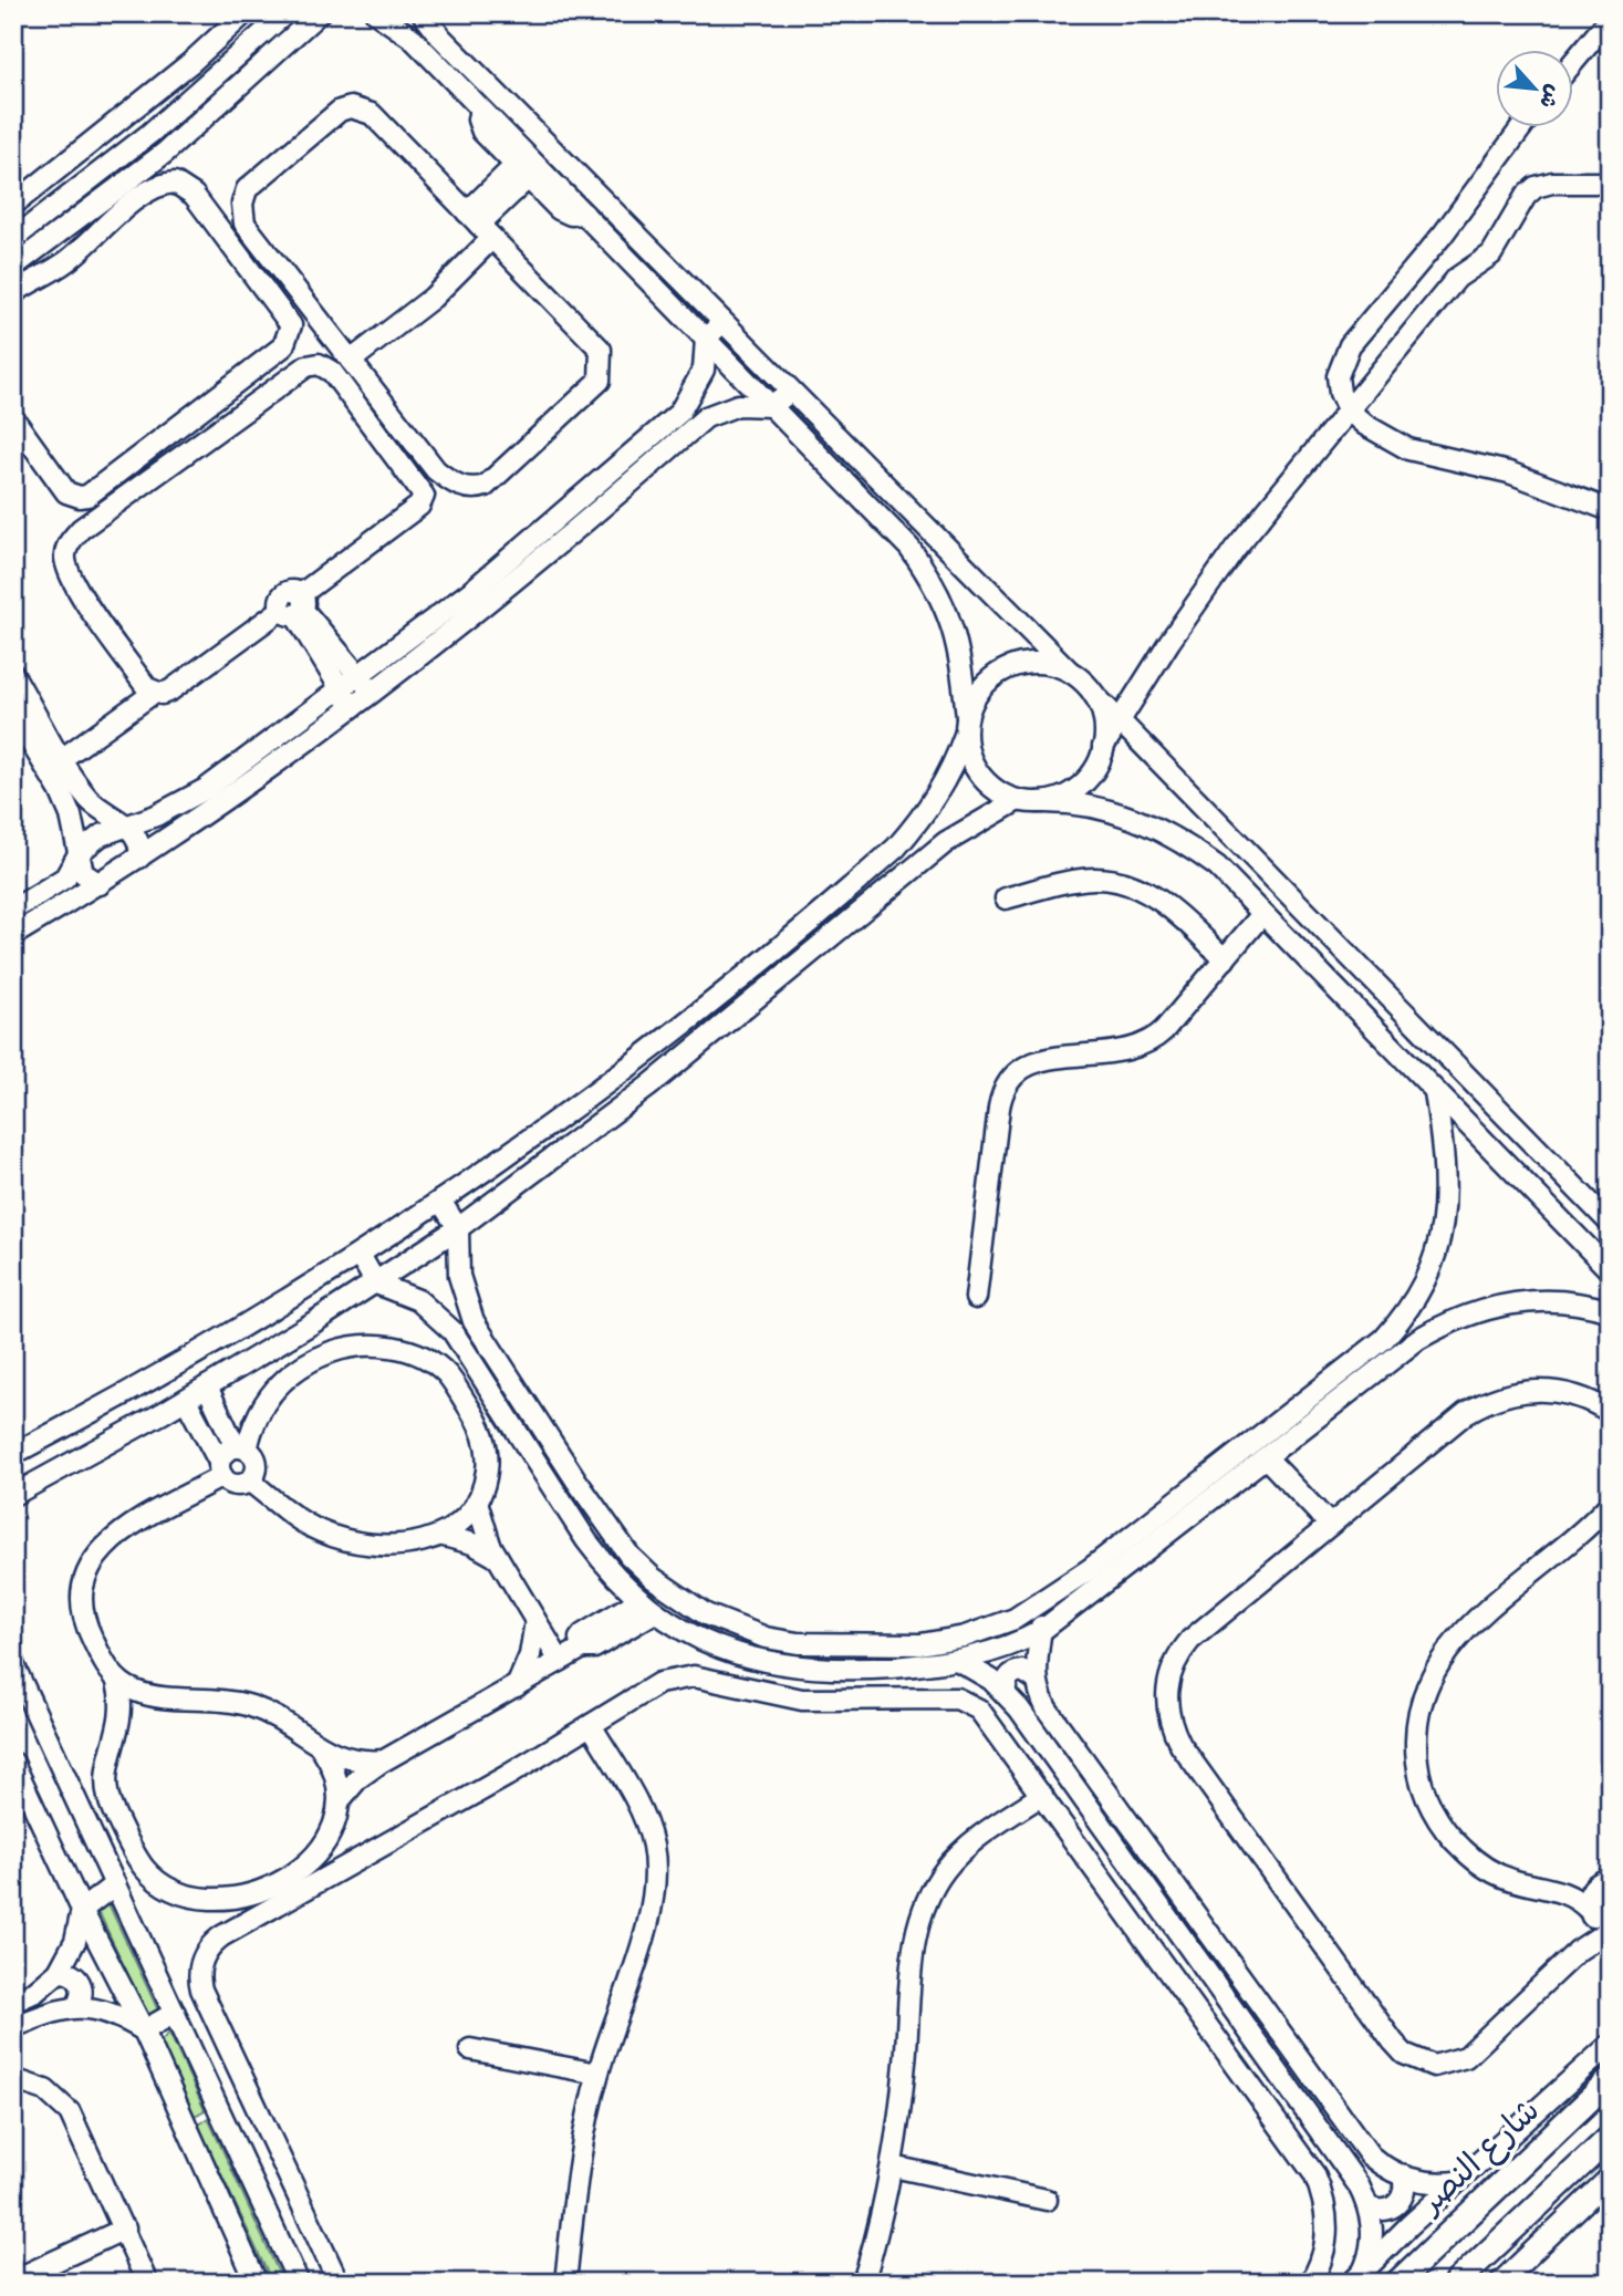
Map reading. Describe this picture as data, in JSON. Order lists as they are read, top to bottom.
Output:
{
  "streets": {
    "main road": ["شارع النصر"]
  },
  "north": "bottom right"
}
